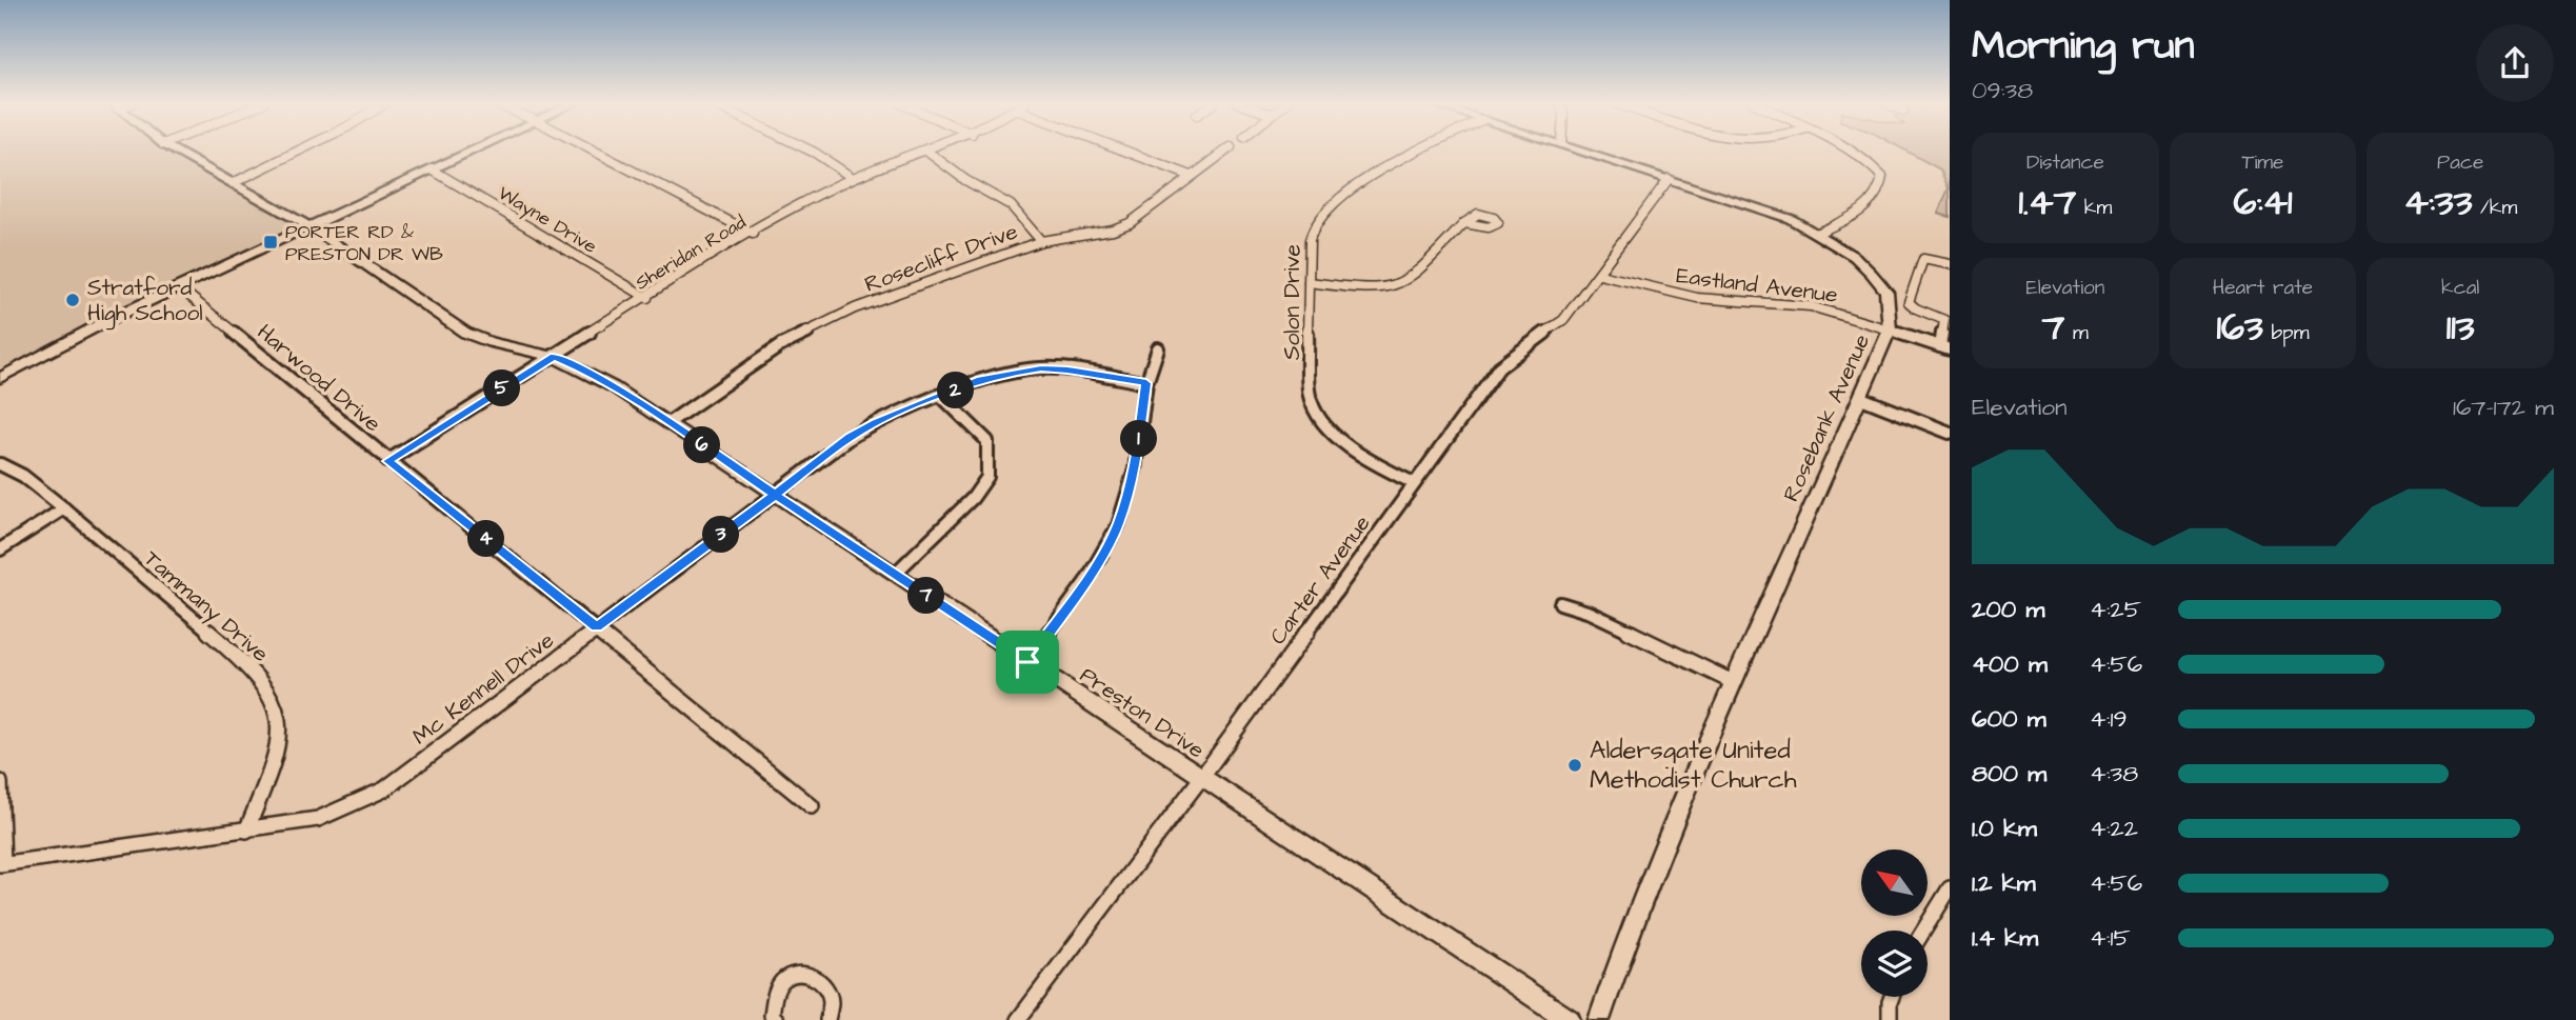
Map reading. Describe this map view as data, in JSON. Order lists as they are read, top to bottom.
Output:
{
  "streets": {
    "street": [
      "Wayne Drive",
      "Sheridan Road",
      "Rosecliff Drive",
      "Eastland Avenue",
      "Solon Drive",
      "Harwood Drive",
      "Rosebank Avenue",
      "Carter Avenue",
      "Tammany Drive",
      "Mc Kennell Drive",
      "Preston Drive"
    ]
  },
  "crossings": [
    ["Wayne Drive", "Sheridan Road"],
    ["Sheridan Road", "Harwood Drive"],
    ["Sheridan Road", "Preston Drive"],
    ["Rosecliff Drive", "Preston Drive"],
    ["Eastland Avenue", "Rosebank Avenue"],
    ["Eastland Avenue", "Carter Avenue"],
    ["Solon Drive", "Carter Avenue"],
    ["Harwood Drive", "Mc Kennell Drive"],
    ["Rosebank Avenue", "Carter Avenue"],
    ["Carter Avenue", "Preston Drive"],
    ["Tammany Drive", "Mc Kennell Drive"],
    ["Mc Kennell Drive", "Preston Drive"]
  ],
  "places": {
    "transit": ["PORTER RD & PRESTON DR WB"],
    "other": ["Stratford High School", "Aldersgate United Methodist Church"]
  },
  "north": "top left",
  "page": {
    "heading": ["Morning run", "09:38"],
    "stats": [
      ["Distance", "1.47 km"],
      ["Time", "6:41"],
      ["Pace", "4:33 /km"],
      ["Elevation", "7 m"],
      ["Heart rate", "163 bpm"],
      ["kcal", "113"]
    ],
    "pins": [
      "5",
      "2",
      "1",
      "6",
      "3",
      "4",
      "7"
    ],
    "chart": ["Elevation", "167–172 m"],
    "list": [
      {
        "name": "200 m",
        "note": "4:25"
      },
      {
        "name": "400 m",
        "note": "4:56"
      },
      {
        "name": "600 m",
        "note": "4:19"
      },
      {
        "name": "800 m",
        "note": "4:38"
      },
      {
        "name": "1.0 km",
        "note": "4:22"
      },
      {
        "name": "1.2 km",
        "note": "4:56"
      },
      {
        "name": "1.4 km",
        "note": "4:15"
      }
    ]
  }
}
